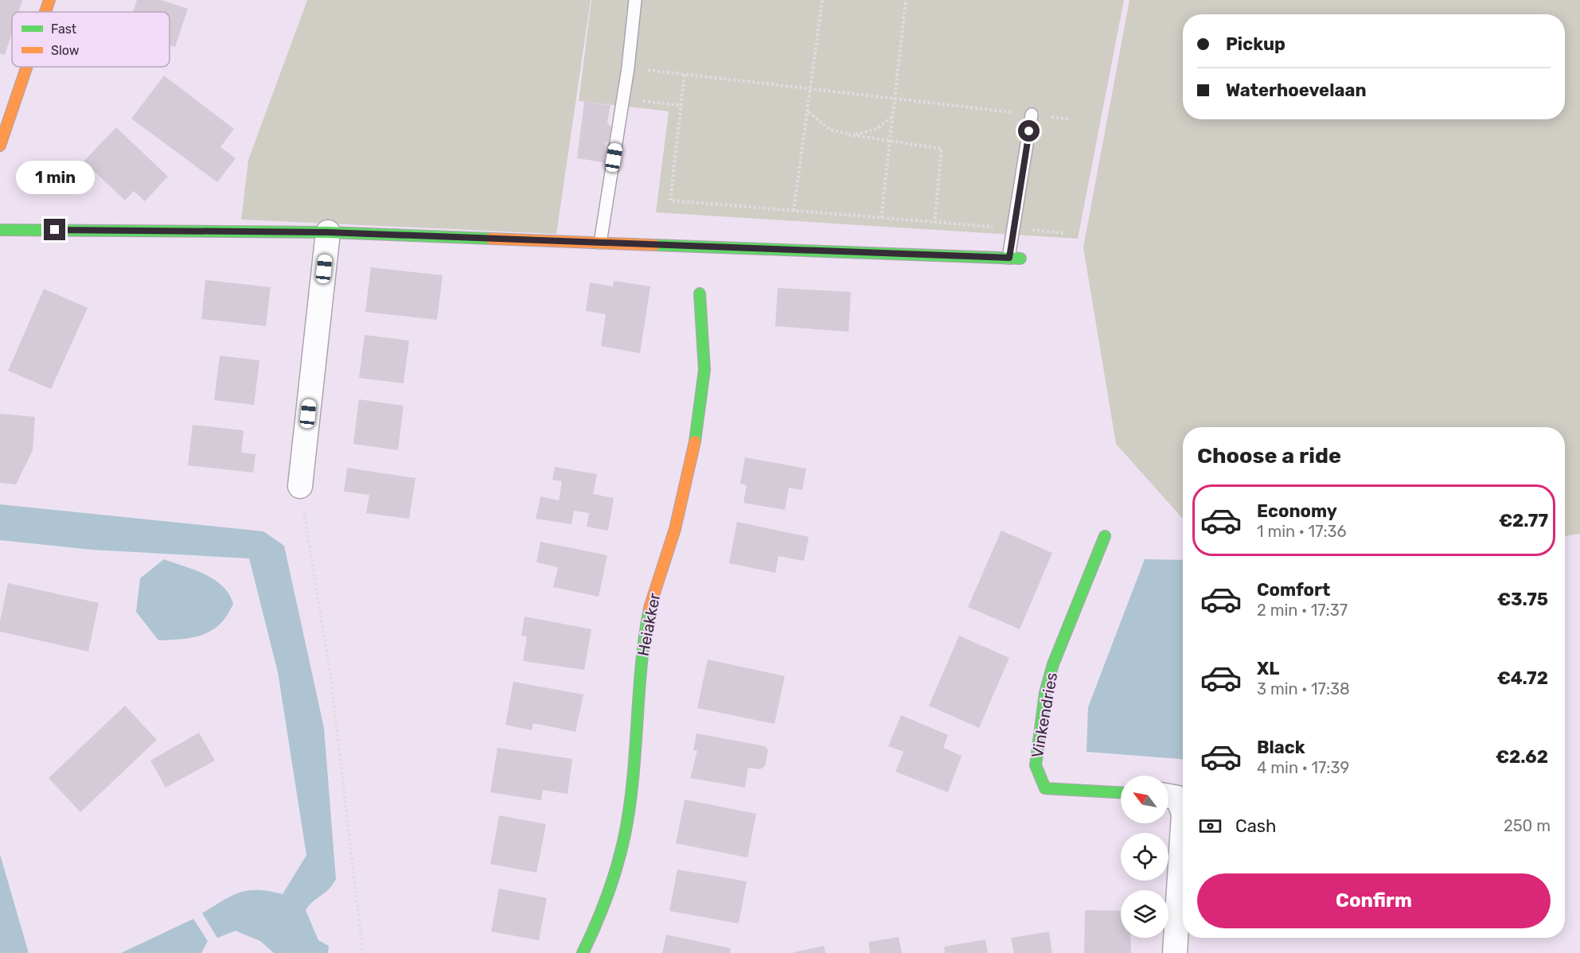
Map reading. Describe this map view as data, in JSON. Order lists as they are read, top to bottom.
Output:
{
  "streets": {
    "street": ["Heiakker", "Vinkendries"]
  },
  "legend": ["Fast", "Slow"],
  "north": "top left",
  "page": {
    "banner": ["Pickup", "Waterhoevelaan"],
    "bubble": "1 min",
    "heading": "Choose a ride",
    "list": [
      {
        "name": "Economy",
        "note": "1 min · 17:36",
        "value": "€2.77"
      },
      {
        "name": "Comfort",
        "note": "2 min · 17:37",
        "value": "€3.75"
      },
      {
        "name": "XL",
        "note": "3 min · 17:38",
        "value": "€4.72"
      },
      {
        "name": "Black",
        "note": "4 min · 17:39",
        "value": "€2.62"
      }
    ],
    "pay": ["Cash", "250 m"],
    "buttons": "Confirm"
  }
}
